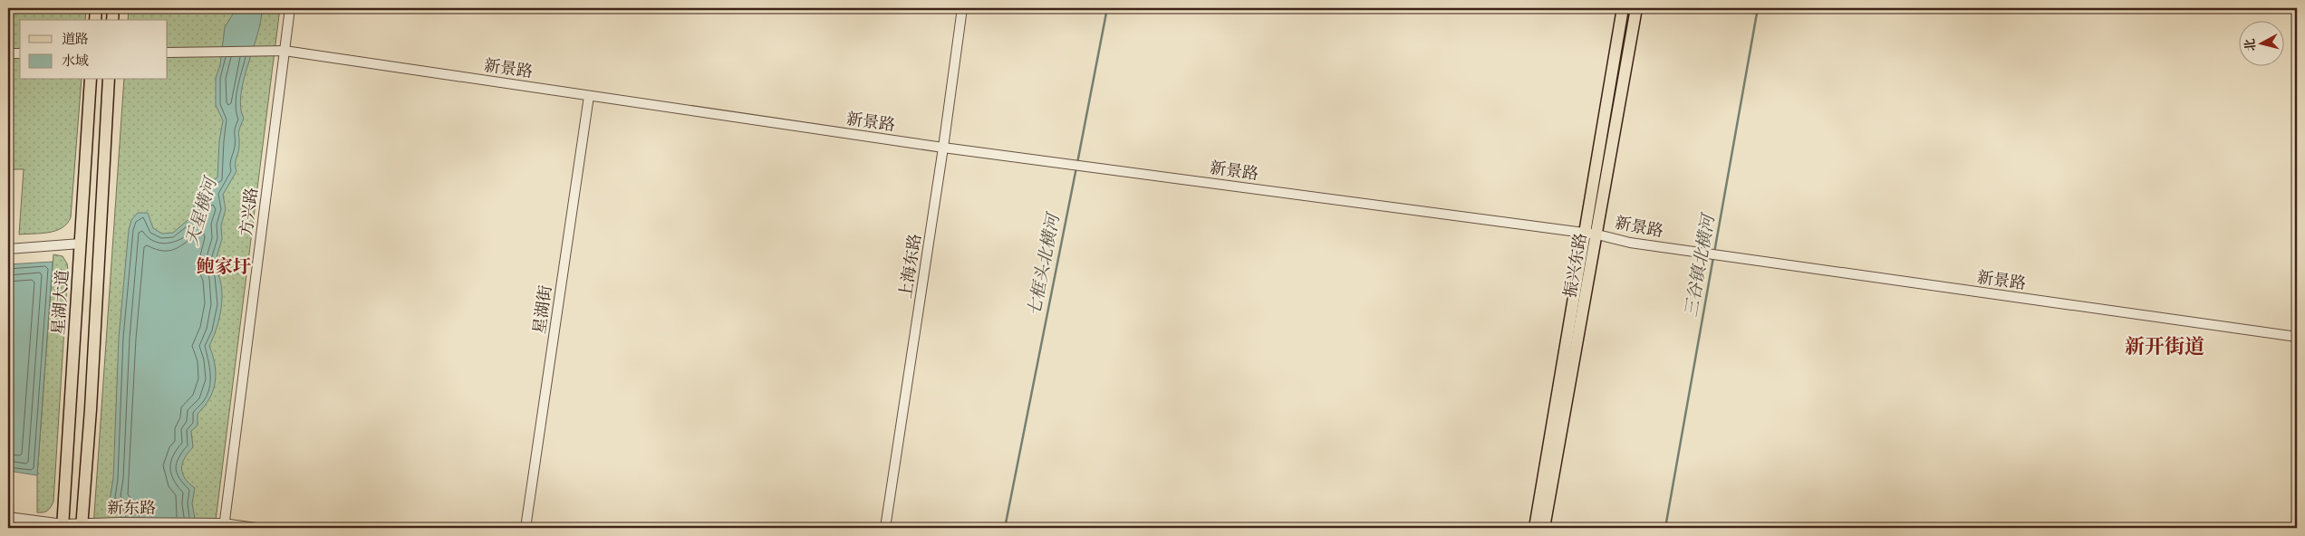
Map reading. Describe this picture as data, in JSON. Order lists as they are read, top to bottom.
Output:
{
  "streets": {
    "main road": ["振兴东路", "星湖大道"],
    "street": [
      "新景路",
      "方兴路",
      "上海东路",
      "星湖街",
      "新东路"
    ]
  },
  "crossings": [
    ["新景路", "方兴路"],
    ["新景路", "振兴东路"],
    ["新景路", "上海东路"],
    ["新景路", "星湖街"],
    ["方兴路", "新东路"],
    ["星湖大道", "新东路"]
  ],
  "districts": ["鲍家圩", "新开街道"],
  "water": ["天星横河", "七框头北横河", "三谷镇北横河"],
  "legend": ["道路", "水域"],
  "north": "left"
}
